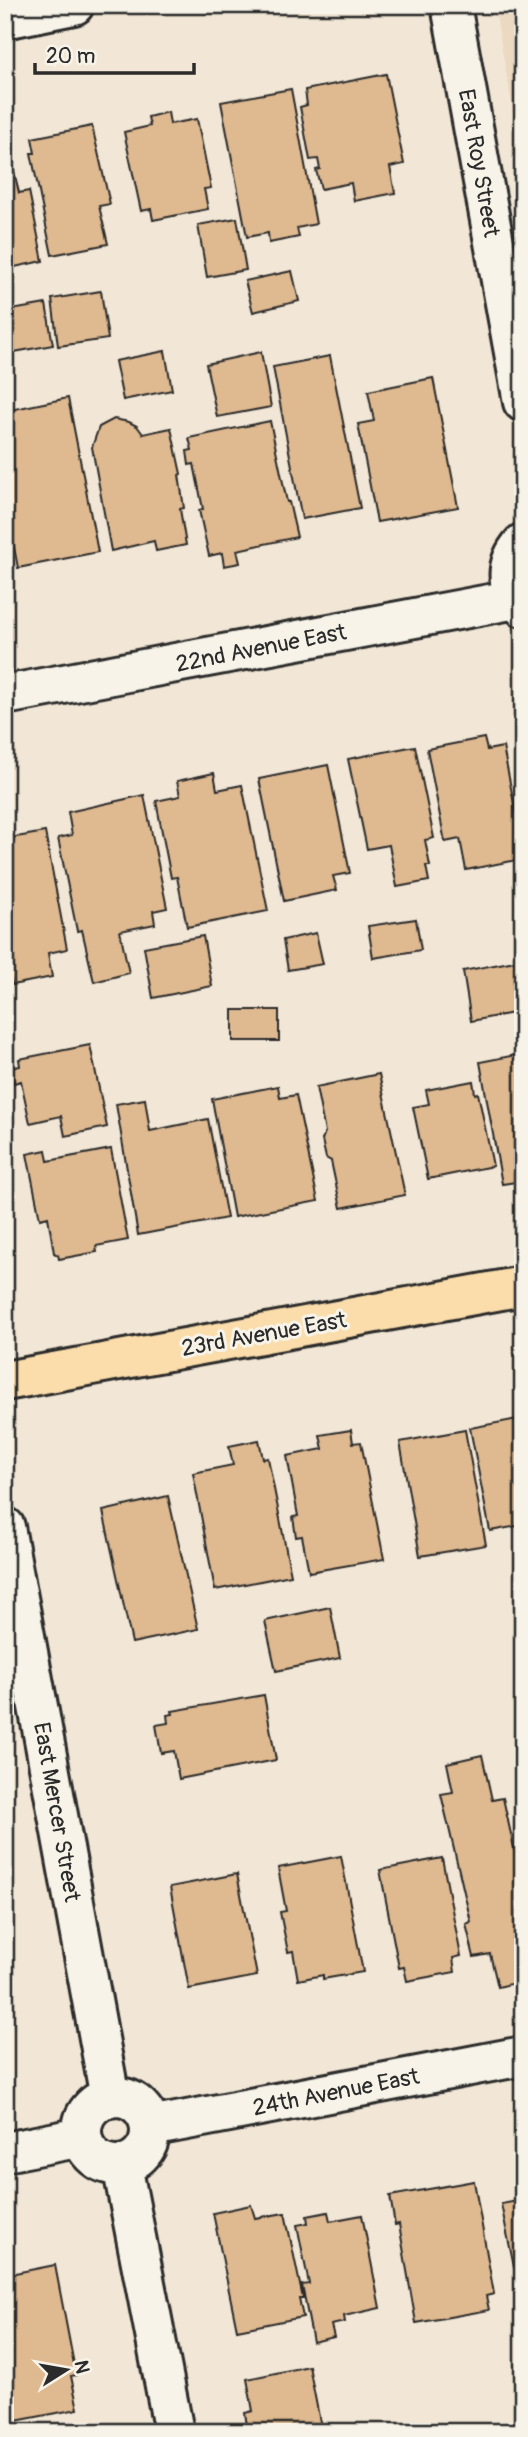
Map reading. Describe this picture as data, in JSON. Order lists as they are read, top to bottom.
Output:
{
  "streets": {
    "main road": ["23rd Avenue East"],
    "street": [
      "East Roy Street",
      "22nd Avenue East",
      "East Mercer Street",
      "24th Avenue East"
    ]
  },
  "crossings": [
    ["East Mercer Street", "24th Avenue East"]
  ],
  "scale_bar": "20 m",
  "north": "right"
}
